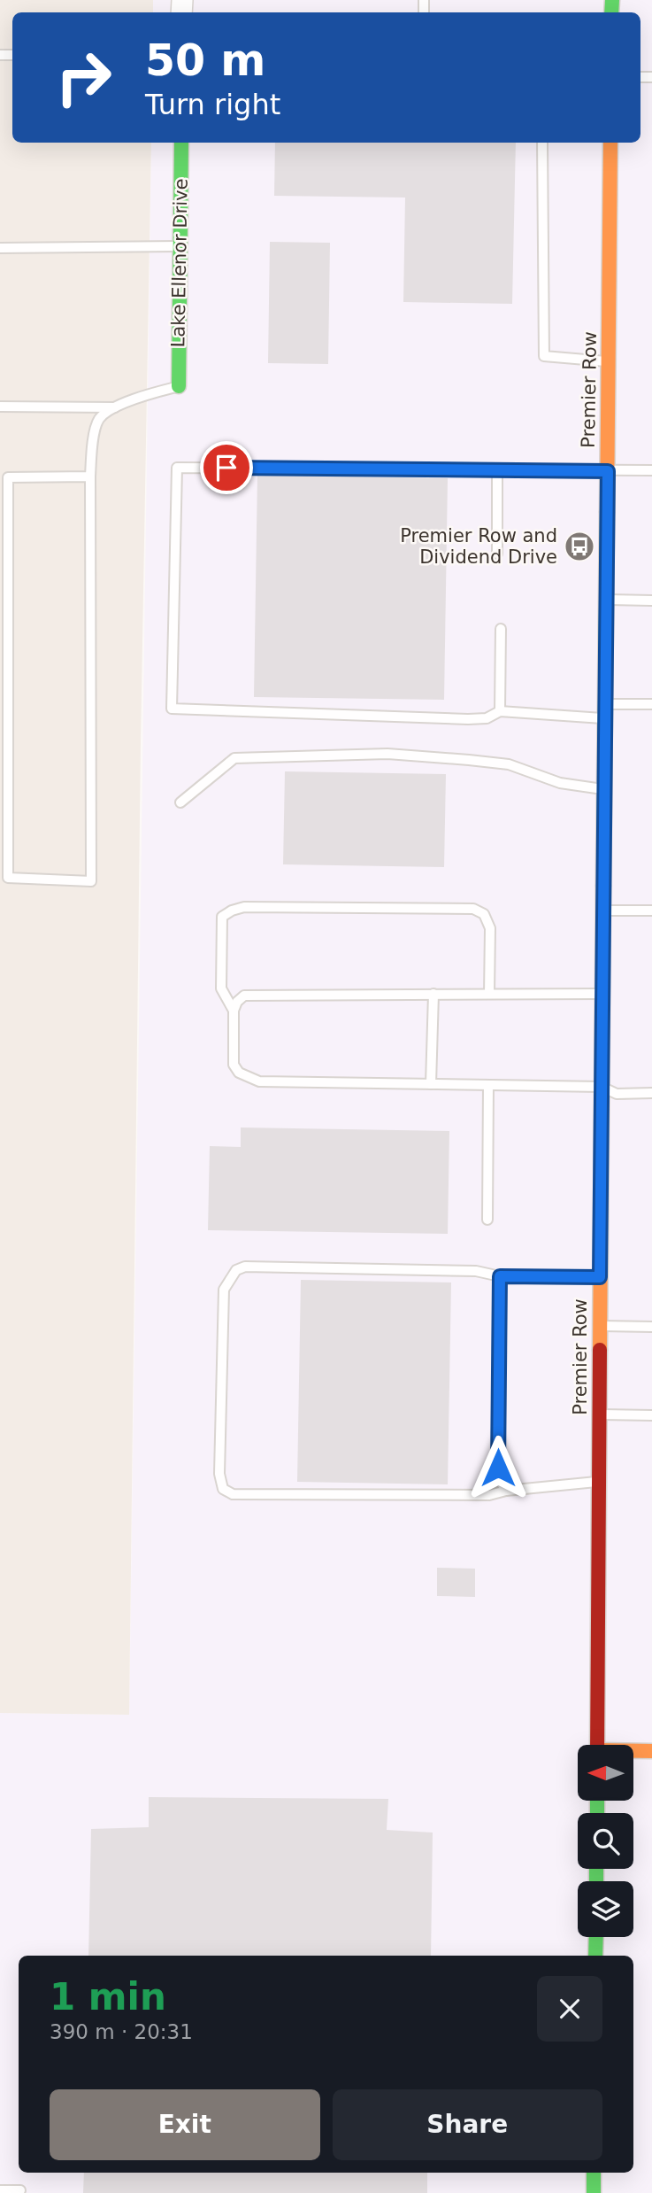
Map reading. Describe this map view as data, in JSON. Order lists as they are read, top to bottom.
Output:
{
  "streets": {
    "street": ["Lake Ellenor Drive", "Premier Row"]
  },
  "places": {
    "bus stop": ["Premier Row and Dividend Drive"]
  },
  "north": "left",
  "page": {
    "turn": ["50 m", "Turn right"],
    "heading": ["1 min", "390 m · 20:31"],
    "buttons": ["Exit", "Share"]
  }
}
